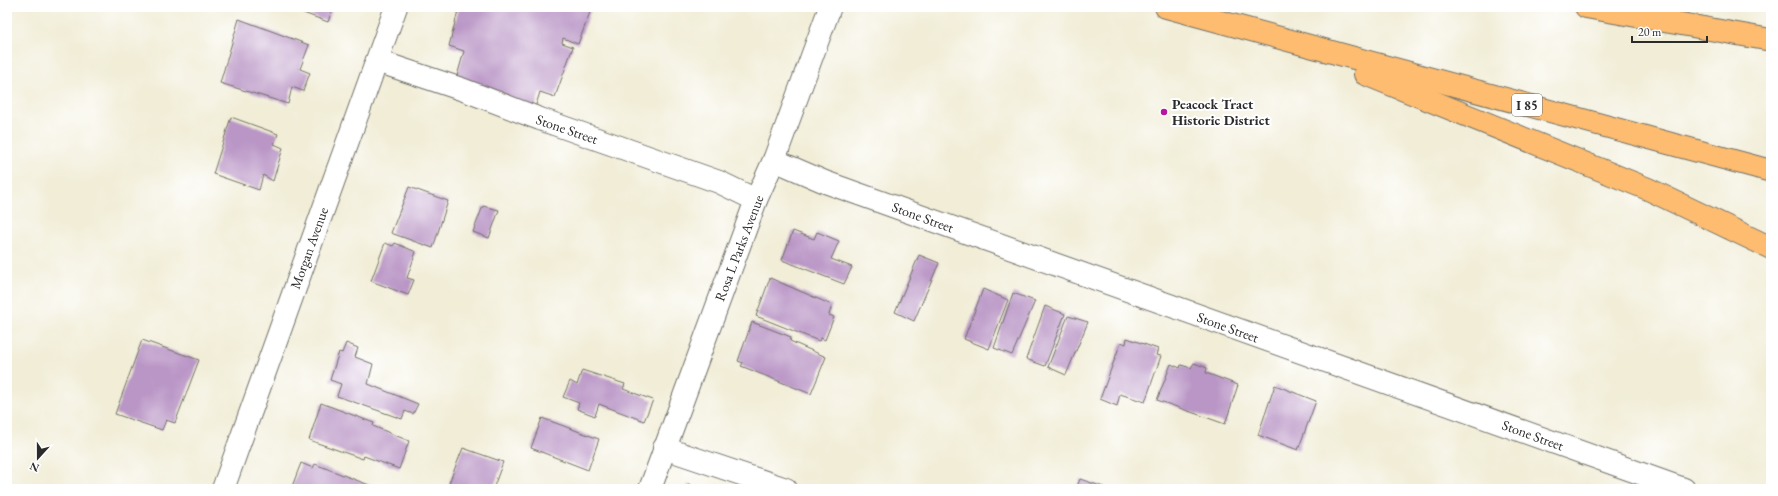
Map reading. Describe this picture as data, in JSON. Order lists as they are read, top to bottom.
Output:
{
  "streets": {
    "highway": ["I 85"],
    "street": ["Stone Street", "Morgan Avenue", "Rosa L Parks Avenue"]
  },
  "crossings": [
    ["Stone Street", "Morgan Avenue"],
    ["Stone Street", "Rosa L Parks Avenue"]
  ],
  "places": ["Peacock Tract Historic District"],
  "scale_bar": "20 m",
  "north": "bottom"
}
